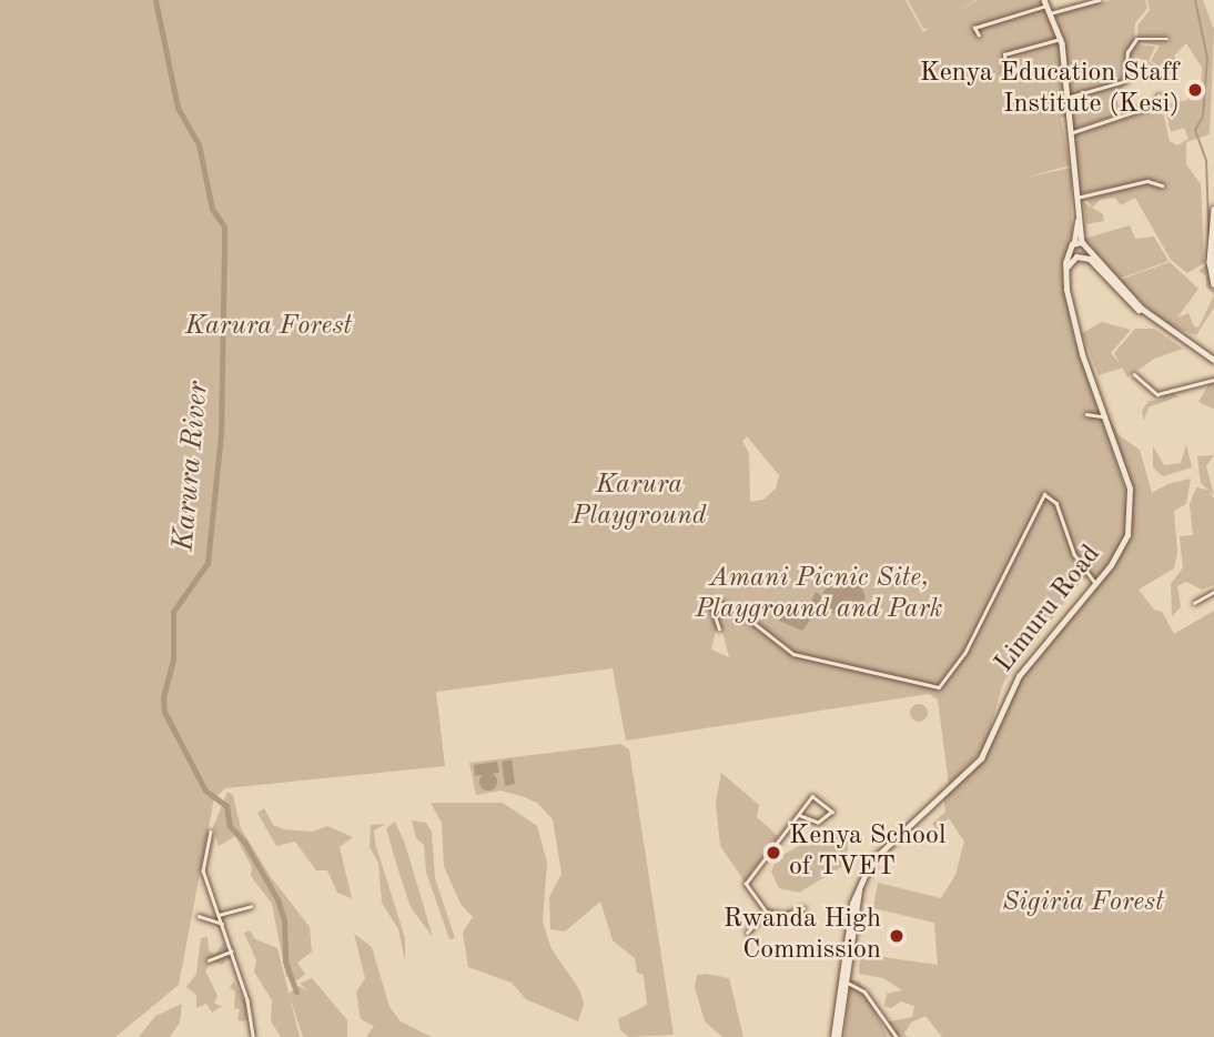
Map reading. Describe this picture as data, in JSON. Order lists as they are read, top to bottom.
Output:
{
  "streets": {
    "main road": ["Limuru Road"]
  },
  "water": ["Karura River"],
  "parks": [
    "Karura Forest",
    "Karura Playground",
    "Amani Picnic Site, Playground and Park",
    "Sigiria Forest"
  ],
  "places": ["Kenya Education Staff Institute (Kesi)", "Kenya School of TVET", "Rwanda High Commission"]
}
